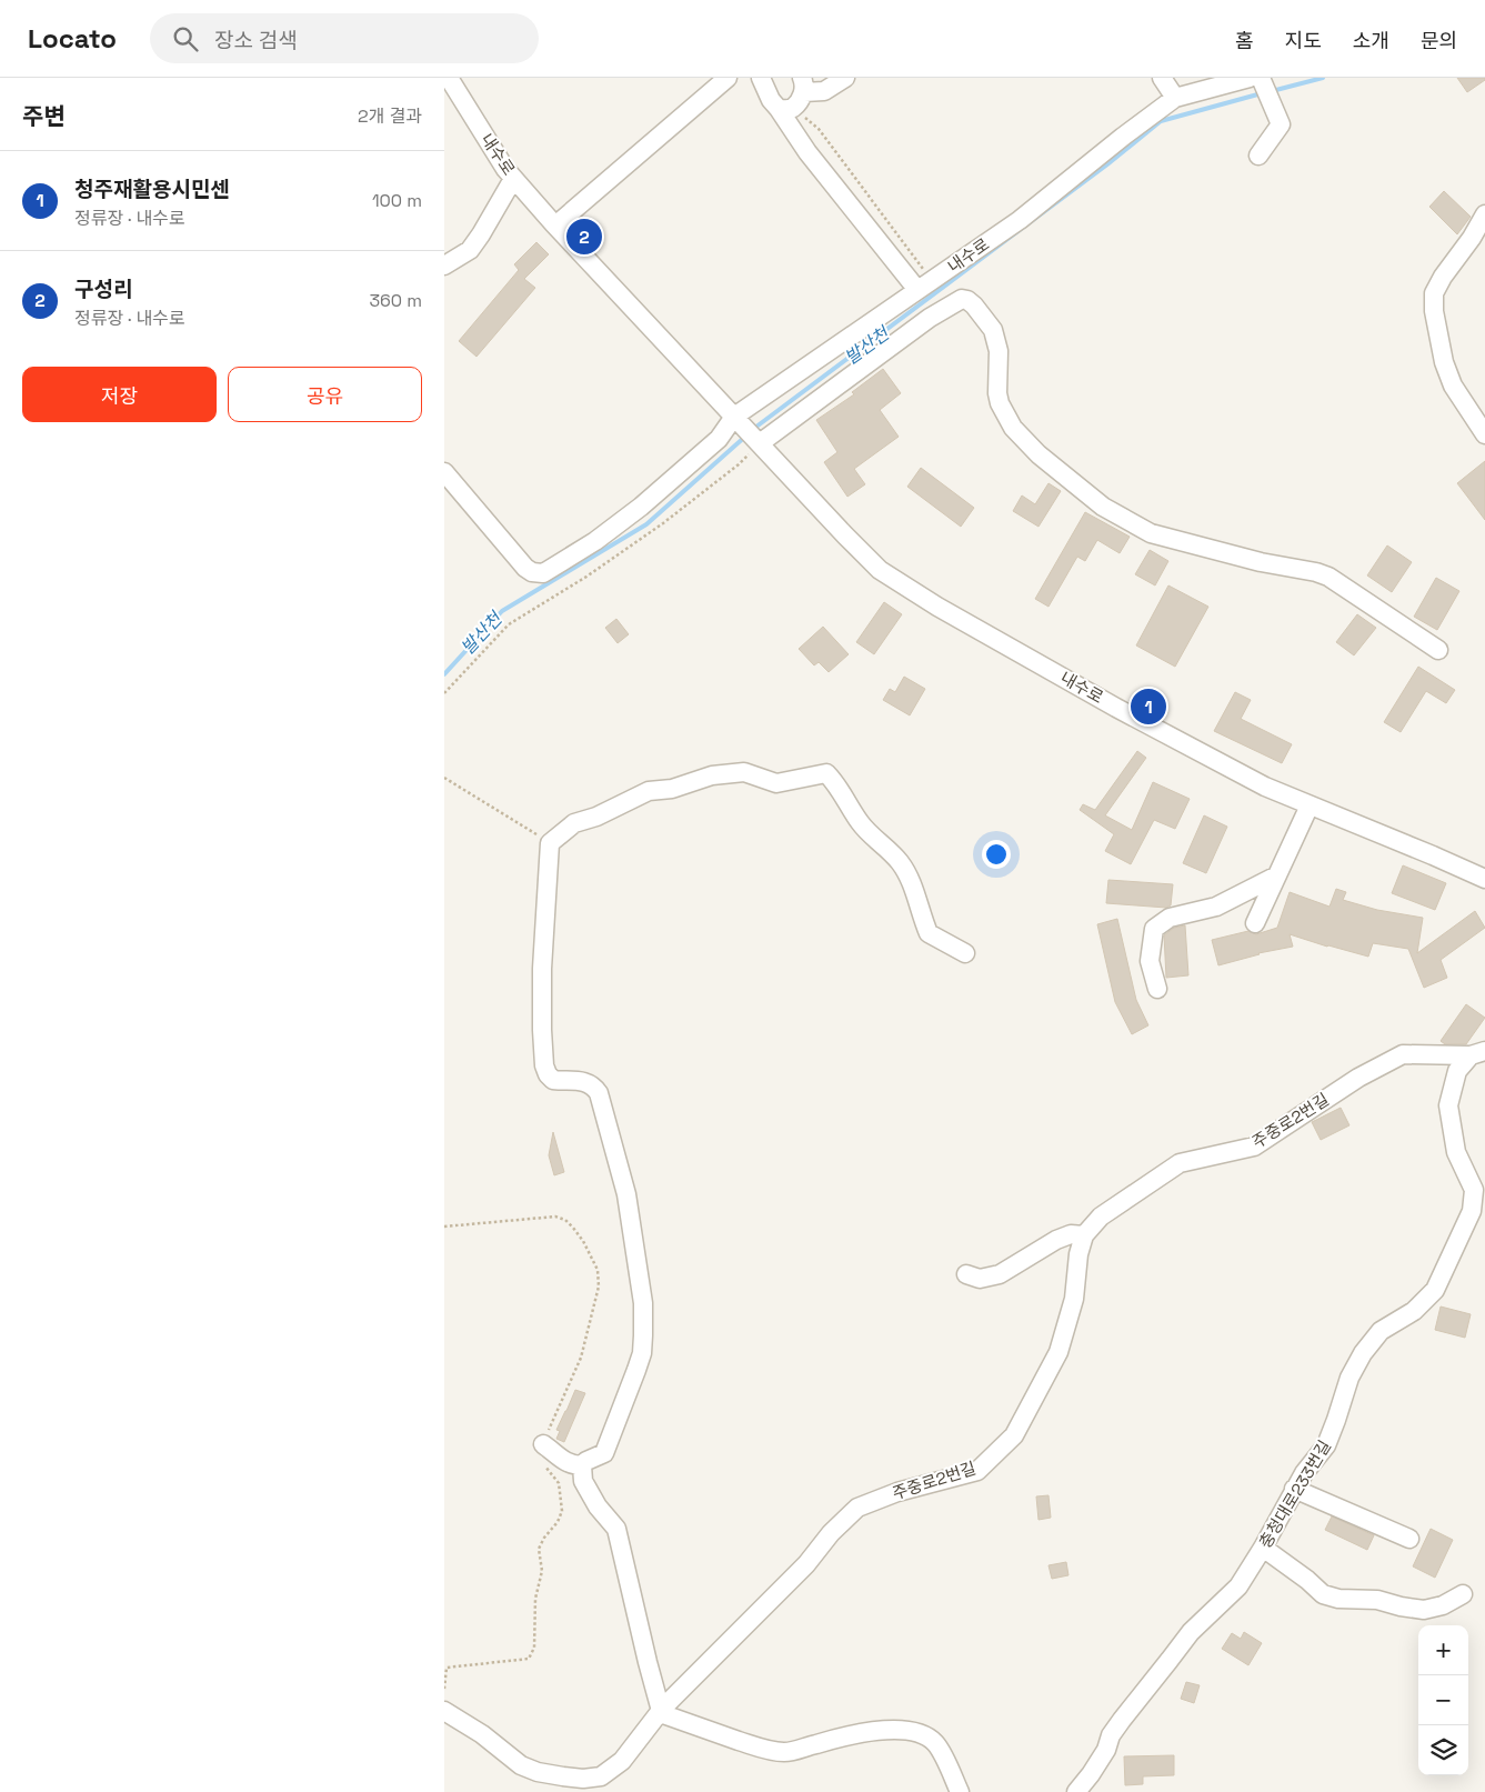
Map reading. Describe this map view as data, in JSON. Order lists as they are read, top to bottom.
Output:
{
  "streets": {
    "street": ["내수로", "주중로2번길", "충청대로233번길"]
  },
  "water": ["발산천"],
  "page": {
    "header": "Locato",
    "search": "장소 검색",
    "nav": [
      "홈",
      "지도",
      "소개",
      "문의"
    ],
    "heading": ["주변", "2개 결과"],
    "list": [
      {
        "mark": "1",
        "name": "청주재활용시민센",
        "note": "정류장 · 내수로",
        "value": "100 m"
      },
      {
        "mark": "2",
        "name": "구성리",
        "note": "정류장 · 내수로",
        "value": "360 m"
      }
    ],
    "pins": ["2", "1"],
    "buttons": ["저장", "공유"],
    "map_buttons": ["+", "−"]
  }
}
